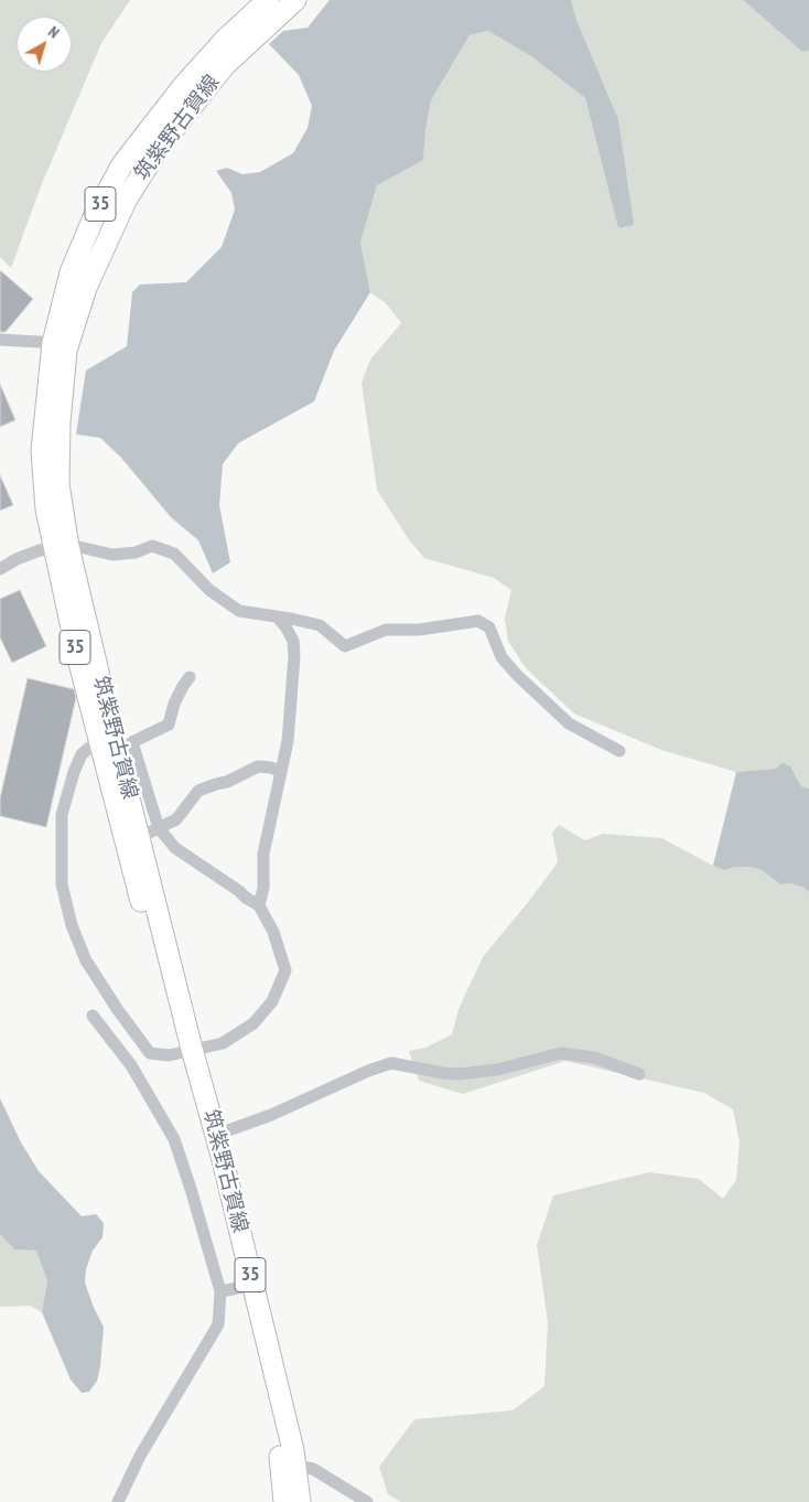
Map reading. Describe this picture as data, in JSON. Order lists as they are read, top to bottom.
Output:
{
  "streets": {
    "main road": ["筑紫野古賀線", "35"]
  },
  "north": "top right"
}
